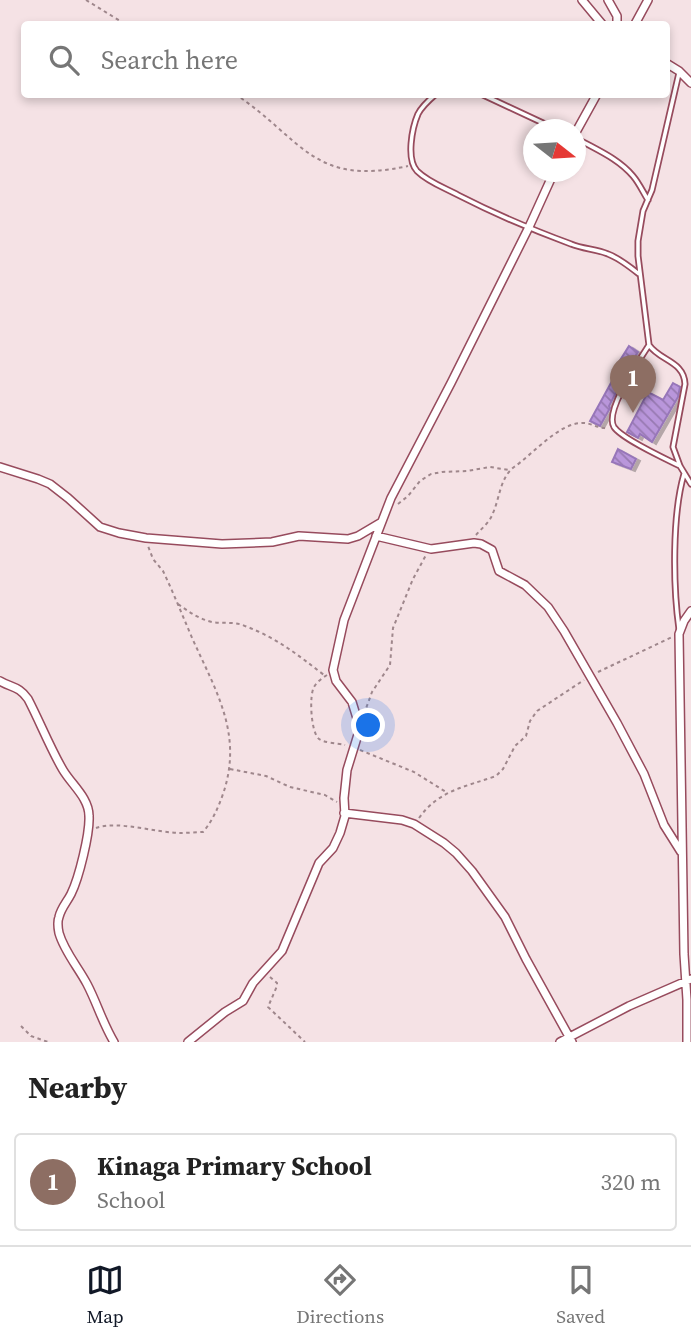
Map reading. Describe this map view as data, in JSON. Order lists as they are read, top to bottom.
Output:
{
  "north": "right",
  "page": {
    "search": "Search here",
    "pins": "1",
    "heading": "Nearby",
    "list": [
      {
        "mark": "1",
        "name": "Kinaga Primary School",
        "note": "School",
        "value": "320 m"
      }
    ],
    "nav": ["Map", "Directions", "Saved"]
  }
}
